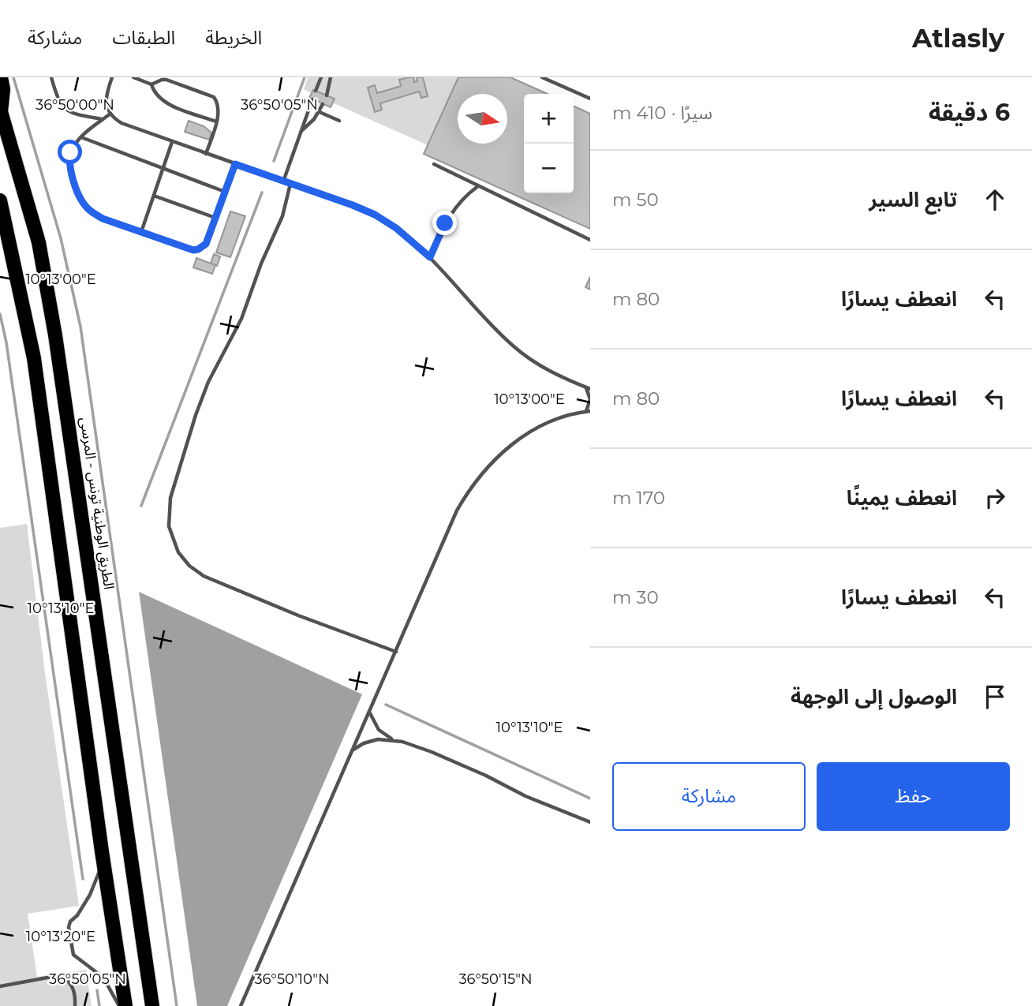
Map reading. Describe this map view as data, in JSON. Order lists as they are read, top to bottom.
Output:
{
  "streets": {
    "highway": ["الطريق الوطنية تونس - المرسى"]
  },
  "north": "right",
  "page": {
    "header": "Atlasly",
    "nav": ["الخريطة", "الطبقات", "مشاركة"],
    "heading": ["6 دقيقة", "سيرًا · 410 m"],
    "map_buttons": ["+", "−"],
    "list": [
      ["تابع السير", "50 m"],
      ["انعطف يسارًا", "80 m"],
      ["انعطف يسارًا", "80 m"],
      ["انعطف يمينًا", "170 m"],
      ["انعطف يسارًا", "30 m"],
      "الوصول إلى الوجهة"
    ],
    "buttons": ["حفظ", "مشاركة"]
  },
  "coordinates": [
    "36°50'00\"N",
    "36°50'05\"N",
    "10°13'00\"E",
    "10°13'10\"E",
    "10°13'20\"E",
    "36°50'10\"N",
    "36°50'15\"N"
  ]
}
